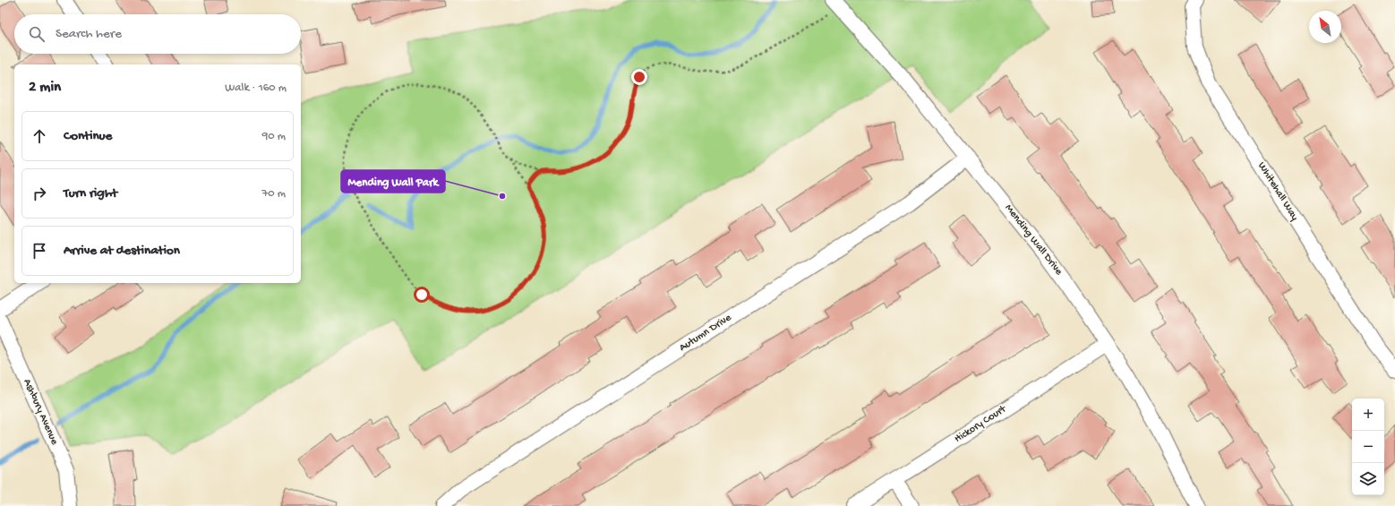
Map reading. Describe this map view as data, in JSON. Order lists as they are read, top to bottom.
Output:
{
  "streets": {
    "street": [
      "Whitehall Way",
      "Mending Wall Drive",
      "Autumn Drive",
      "Ashbury Avenue",
      "Hickory Court"
    ]
  },
  "crossings": [
    ["Mending Wall Drive", "Autumn Drive"],
    ["Mending Wall Drive", "Hickory Court"]
  ],
  "places": ["Mending Wall Park"],
  "north": "top left",
  "page": {
    "search": "Search here",
    "heading": ["2 min", "Walk · 160 m"],
    "list": [
      ["Continue", "90 m"],
      ["Turn right", "70 m"],
      "Arrive at destination"
    ],
    "map_buttons": ["+", "−"]
  }
}
